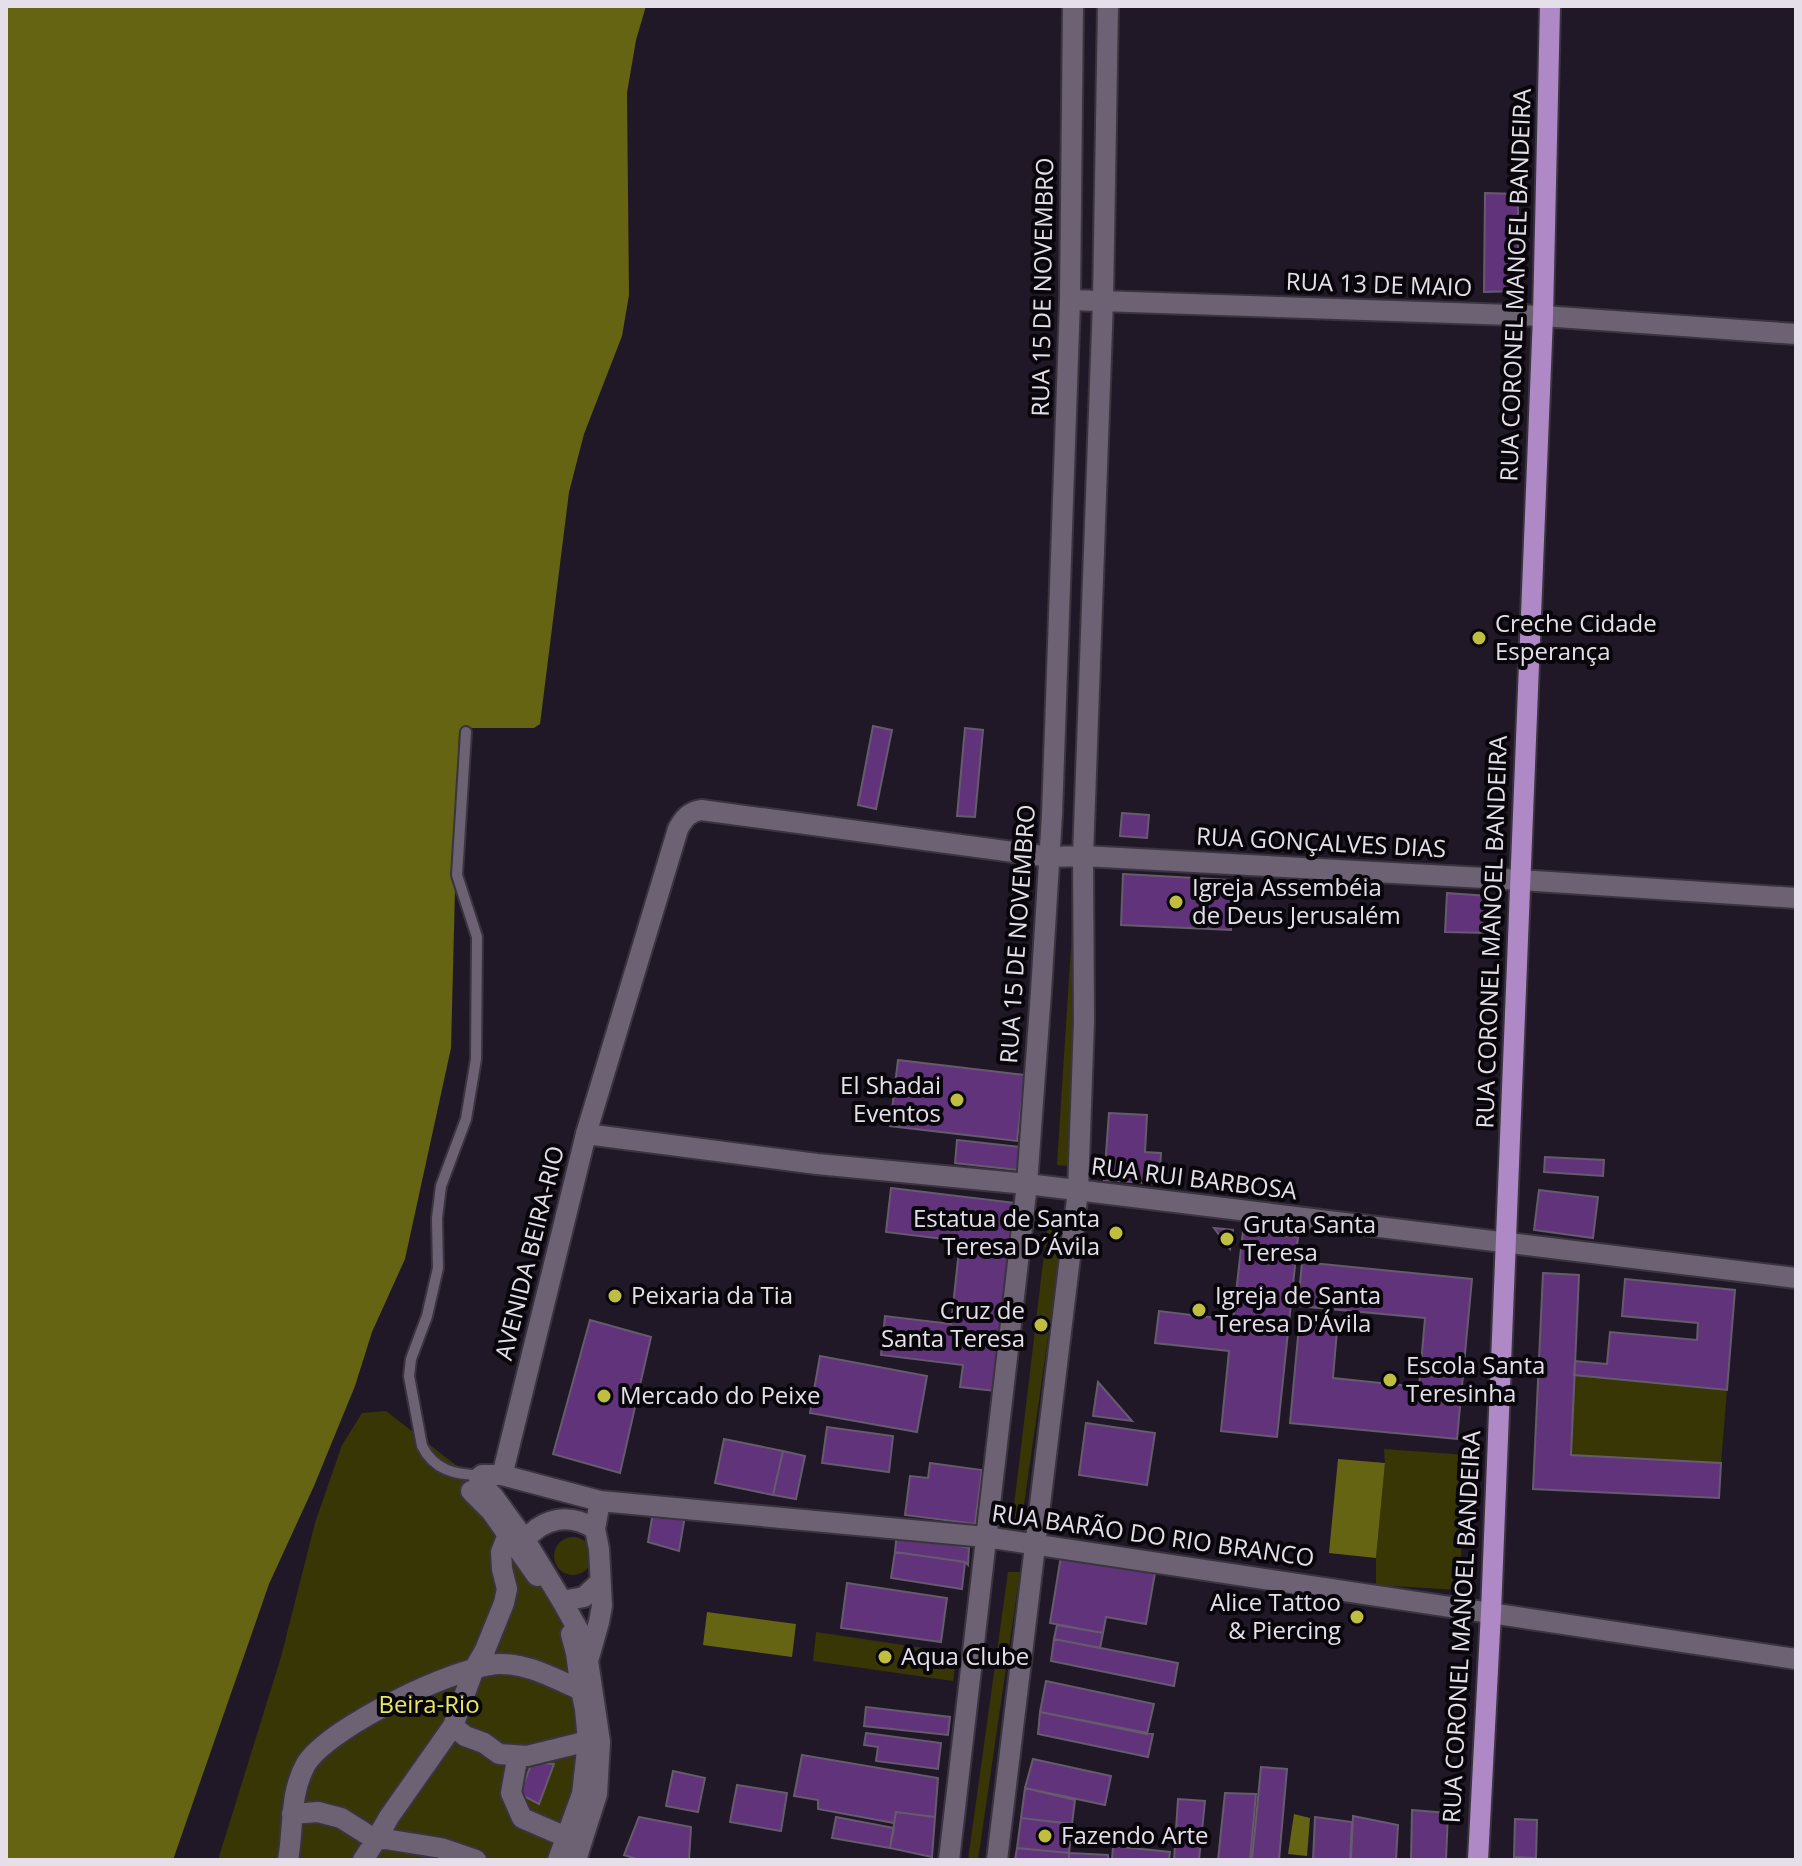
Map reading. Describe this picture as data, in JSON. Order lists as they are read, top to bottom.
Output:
{
  "streets": {
    "main road": ["RUA CORONEL MANOEL BANDEIRA"],
    "street": [
      "RUA 13 DE MAIO",
      "RUA 15 DE NOVEMBRO",
      "RUA GONÇALVES DIAS",
      "RUA RUI BARBOSA",
      "AVENIDA BEIRA-RIO",
      "RUA BARÃO DO RIO BRANCO"
    ]
  },
  "crossings": [
    ["RUA 13 DE MAIO", "RUA CORONEL MANOEL BANDEIRA"],
    ["RUA 13 DE MAIO", "RUA 15 DE NOVEMBRO"],
    ["RUA CORONEL MANOEL BANDEIRA", "RUA GONÇALVES DIAS"],
    ["RUA CORONEL MANOEL BANDEIRA", "RUA RUI BARBOSA"],
    ["RUA CORONEL MANOEL BANDEIRA", "RUA BARÃO DO RIO BRANCO"],
    ["RUA 15 DE NOVEMBRO", "RUA GONÇALVES DIAS"],
    ["RUA 15 DE NOVEMBRO", "RUA RUI BARBOSA"],
    ["RUA 15 DE NOVEMBRO", "AVENIDA BEIRA-RIO"],
    ["RUA 15 DE NOVEMBRO", "RUA BARÃO DO RIO BRANCO"],
    ["RUA GONÇALVES DIAS", "AVENIDA BEIRA-RIO"],
    ["RUA RUI BARBOSA", "AVENIDA BEIRA-RIO"],
    ["AVENIDA BEIRA-RIO", "RUA BARÃO DO RIO BRANCO"]
  ],
  "parks": ["Beira-Rio"],
  "places": [
    "Creche Cidade Esperança",
    "Igreja Assembéia de Deus Jerusalém",
    "El Shadai Eventos",
    "Estatua de Santa Teresa D´Ávila",
    "Gruta Santa Teresa",
    "Peixaria da Tia",
    "Igreja de Santa Teresa D'Ávila",
    "Cruz de Santa Teresa",
    "Escola Santa Teresinha",
    "Mercado do Peixe",
    "Alice Tattoo & Piercing",
    "Aqua Clube",
    "Fazendo Arte"
  ]
}
